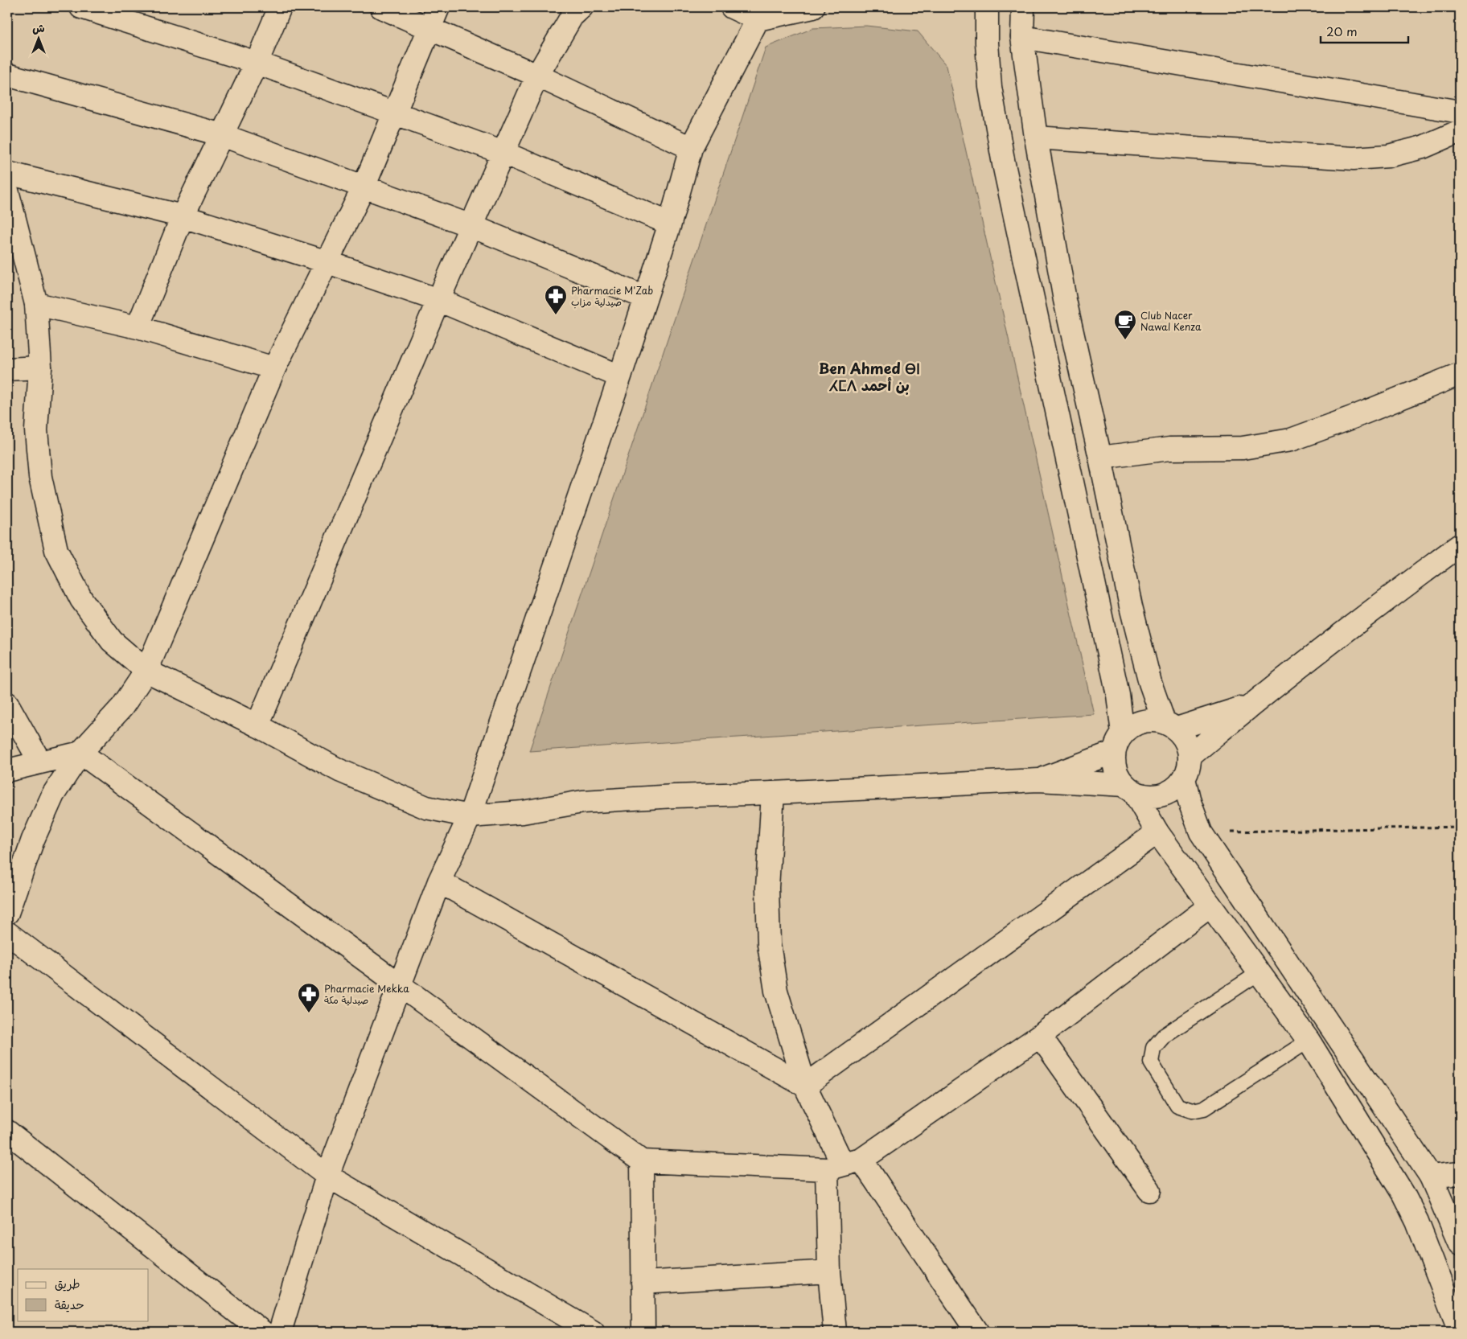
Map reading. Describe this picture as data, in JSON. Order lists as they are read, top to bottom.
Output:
{
  "districts": ["Ben Ahmed ⴱⵏ ⵃⵎⴷ بن أحمد"],
  "places": {
    "pharmacy": ["Pharmacie M'Zab صيدلية مزاب", "Pharmacie Mekka صيدلية مكة"],
    "cafe": ["Club Nacer Nawal Kenza"]
  },
  "legend": ["طريق", "حديقة"],
  "scale_bar": "20 m",
  "north": "top"
}
